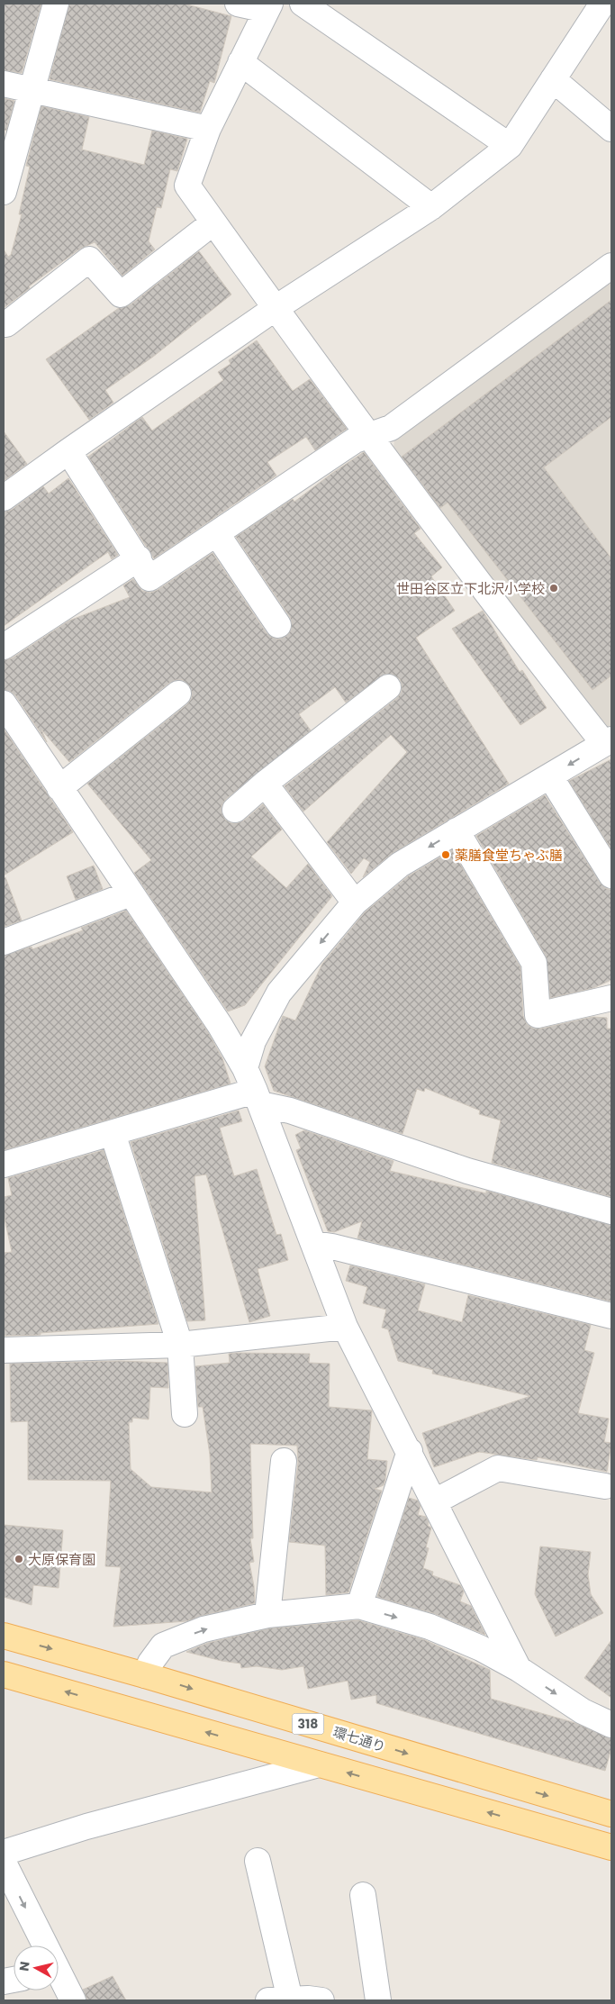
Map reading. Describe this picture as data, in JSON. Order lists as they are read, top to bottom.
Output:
{
  "streets": {
    "main road": ["318", "環七通り"]
  },
  "places": ["世田谷区立下北沢小学校", "薬膳食堂ちゃぶ膳", "大原保育園"],
  "north": "left"
}
